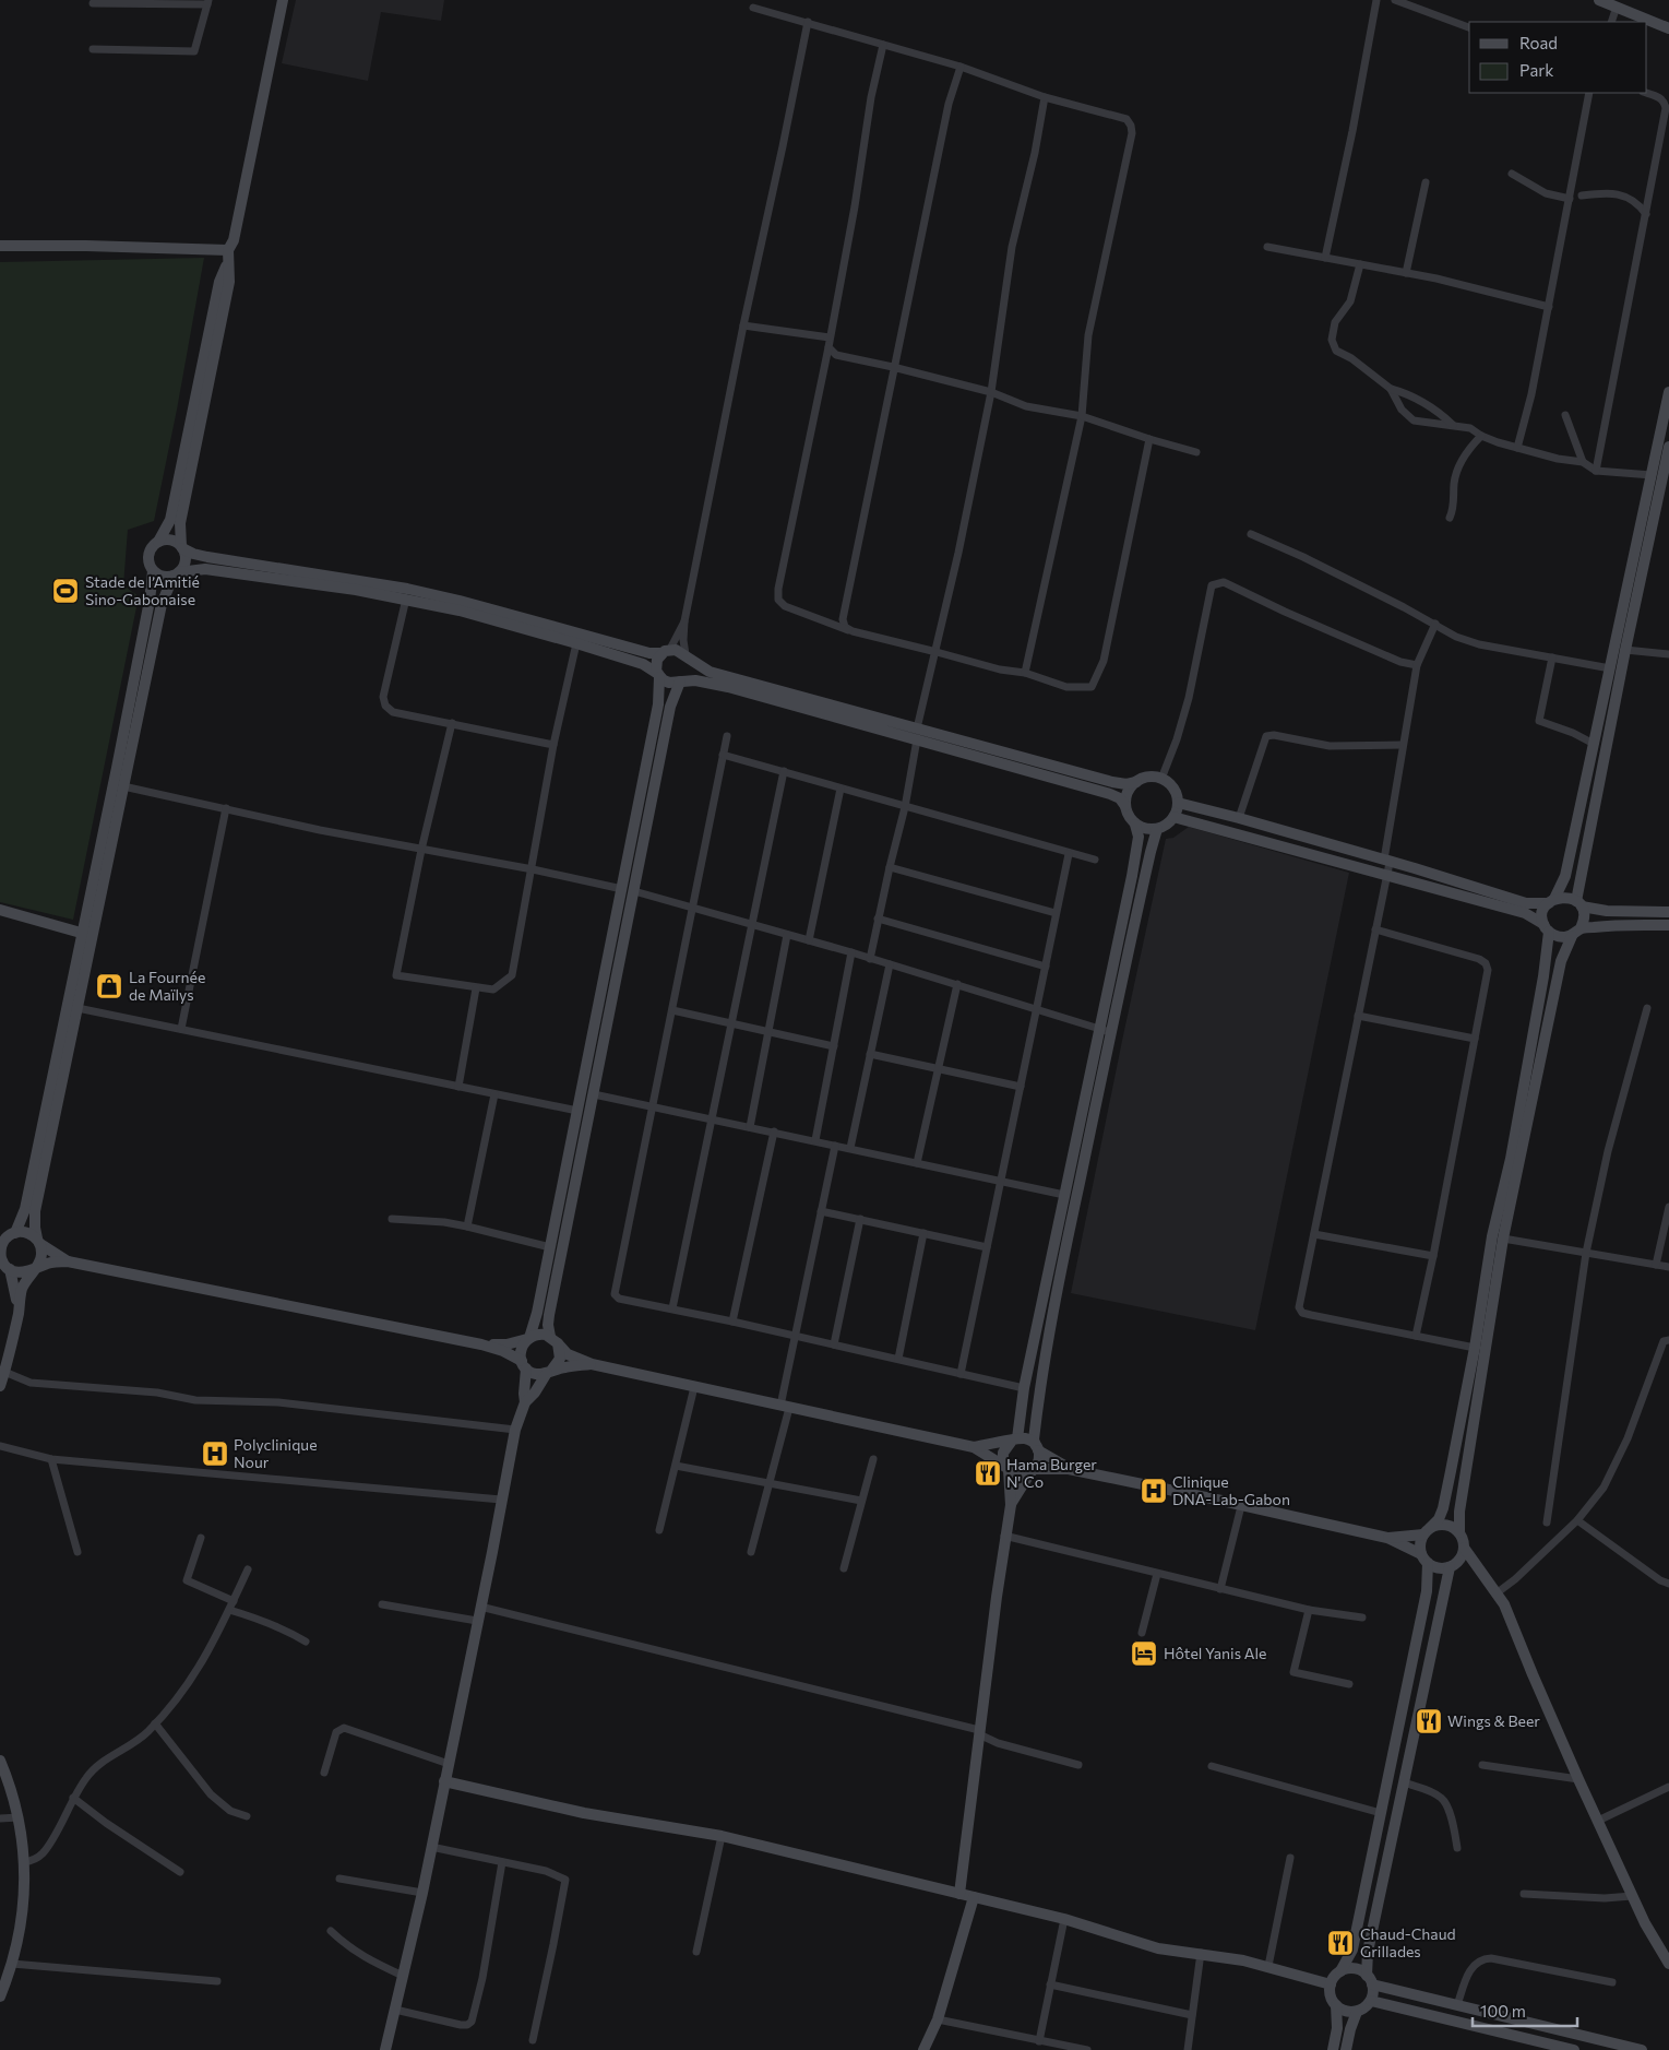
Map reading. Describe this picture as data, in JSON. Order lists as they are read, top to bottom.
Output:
{
  "places": {
    "sports": ["Stade de l’Amitié Sino-Gabonaise"],
    "shop": ["La Fournée de Maïlys"],
    "hospital": ["Polyclinique Nour", "Clinique DNA-Lab-Gabon"],
    "restaurant": ["Hama Burger N' Co", "Wings & Beer", "Chaud-Chaud Grillades"],
    "hotel": ["Hôtel Yanis Ale"]
  },
  "legend": ["Road", "Park"],
  "scale_bar": "100 m"
}
